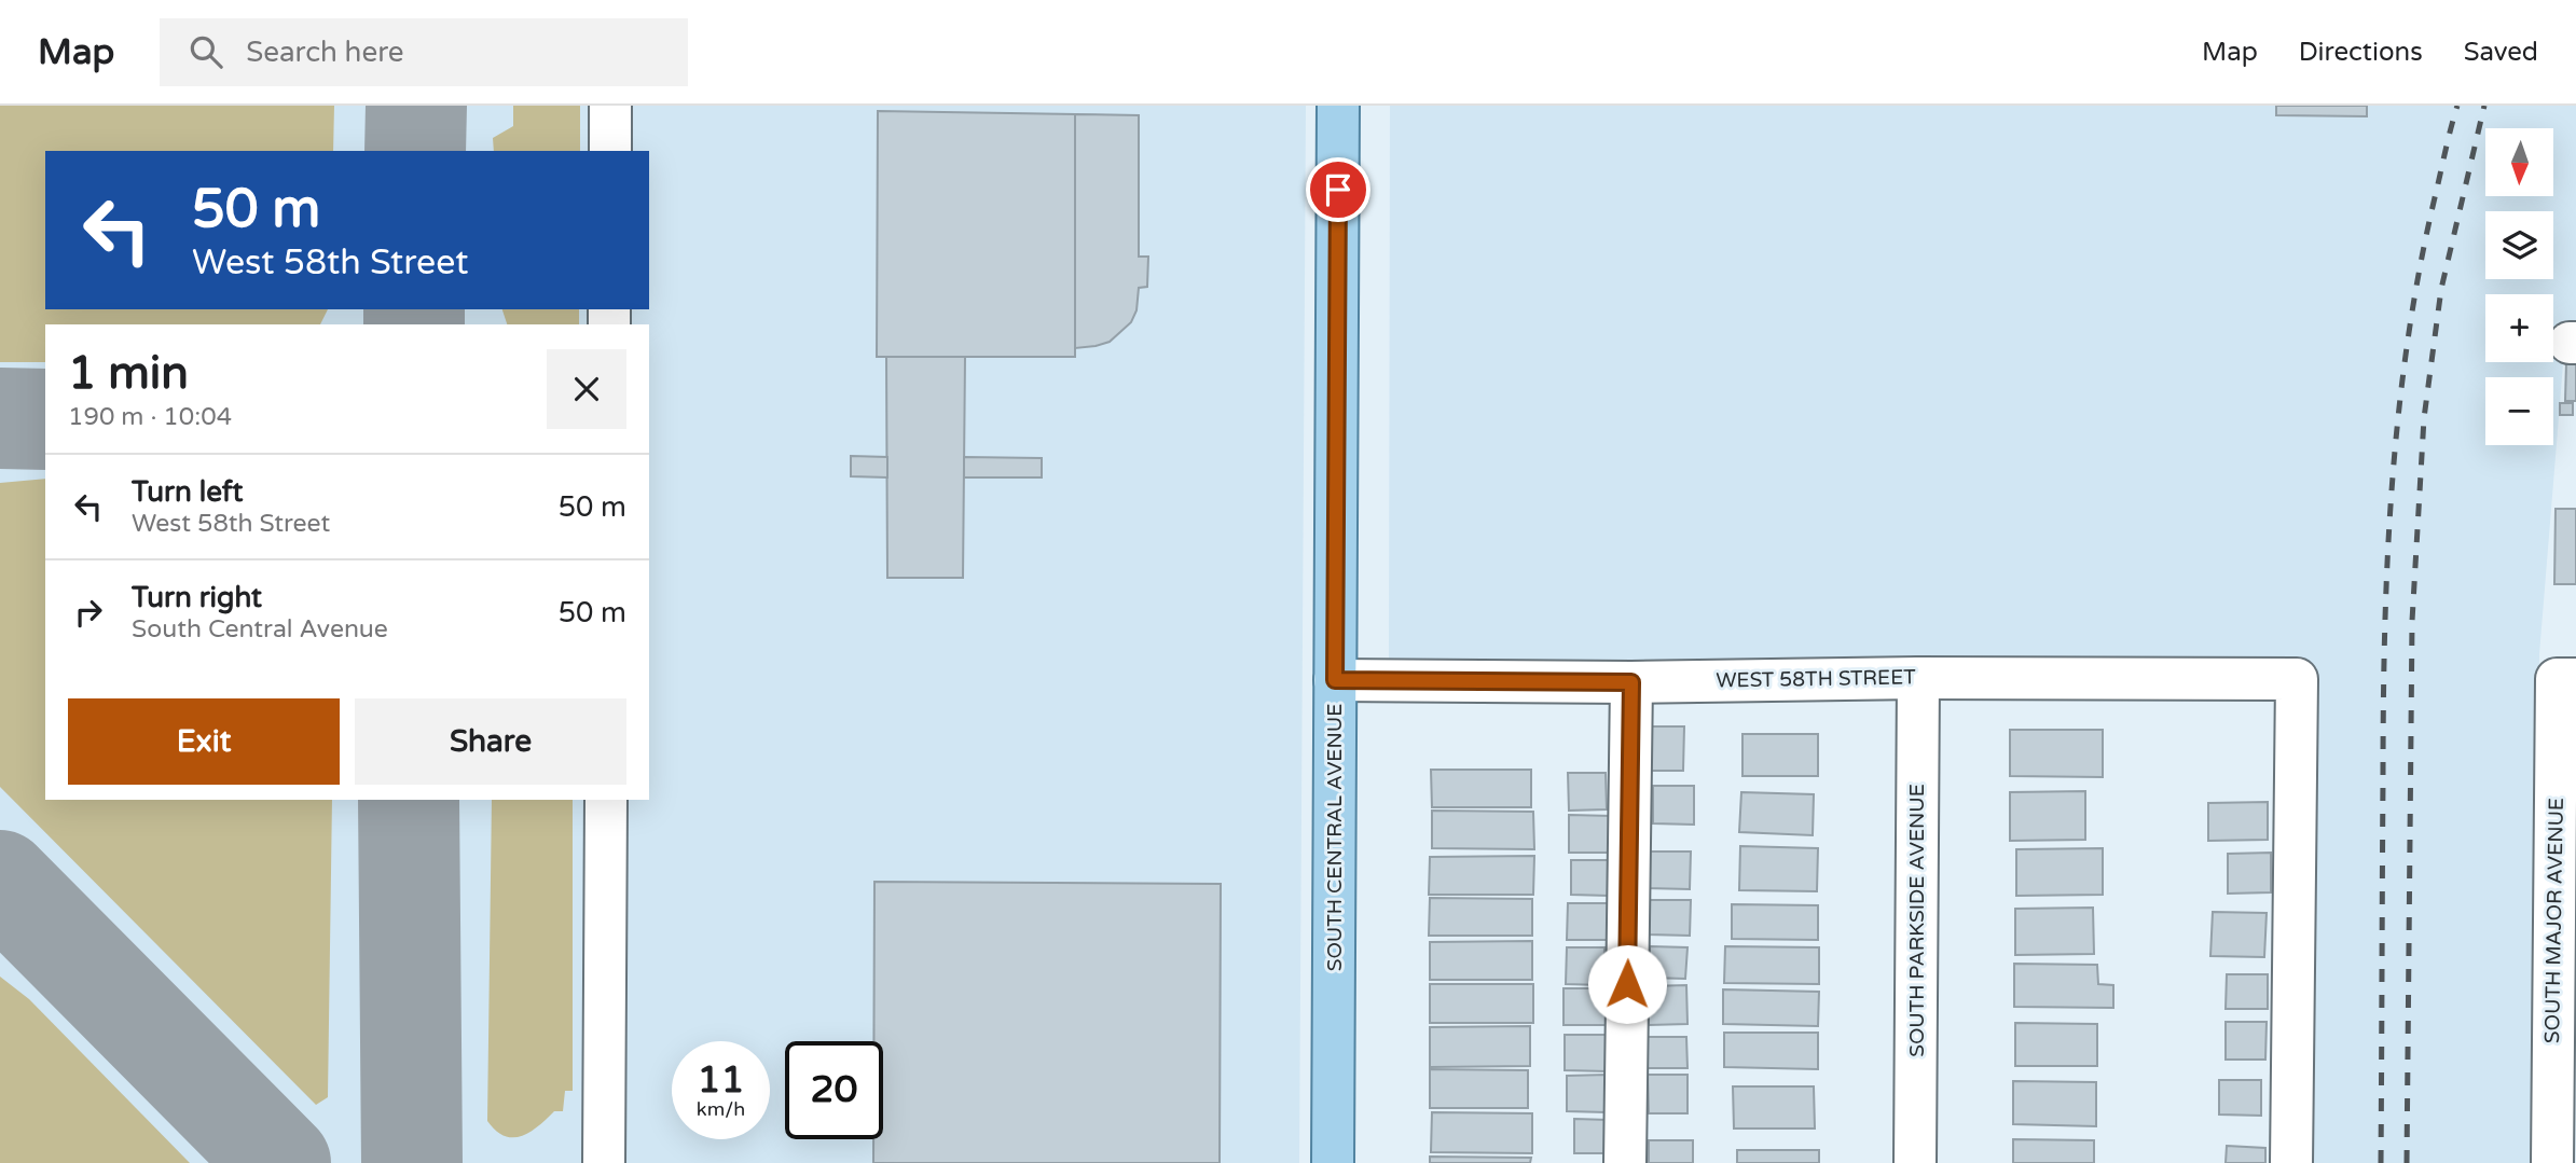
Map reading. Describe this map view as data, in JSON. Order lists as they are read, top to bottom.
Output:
{
  "streets": {
    "main road": ["SOUTH CENTRAL AVENUE"],
    "street": ["WEST 58TH STREET", "SOUTH PARKSIDE AVENUE", "SOUTH MAJOR AVENUE"]
  },
  "crossings": [
    ["WEST 58TH STREET", "SOUTH CENTRAL AVENUE"],
    ["WEST 58TH STREET", "SOUTH PARKSIDE AVENUE"]
  ],
  "north": "bottom",
  "page": {
    "header": "Map",
    "search": "Search here",
    "nav": ["Map", "Directions", "Saved"],
    "map_buttons": ["+", "−"],
    "turn": ["50 m", "West 58th Street"],
    "heading": ["1 min", "190 m · 10:04"],
    "list": [
      {
        "name": "Turn left",
        "note": "West 58th Street",
        "value": "50 m"
      },
      {
        "name": "Turn right",
        "note": "South Central Avenue",
        "value": "50 m"
      }
    ],
    "buttons": ["Exit", "Share"],
    "speed": "11 km/h",
    "limit": "20"
  }
}
